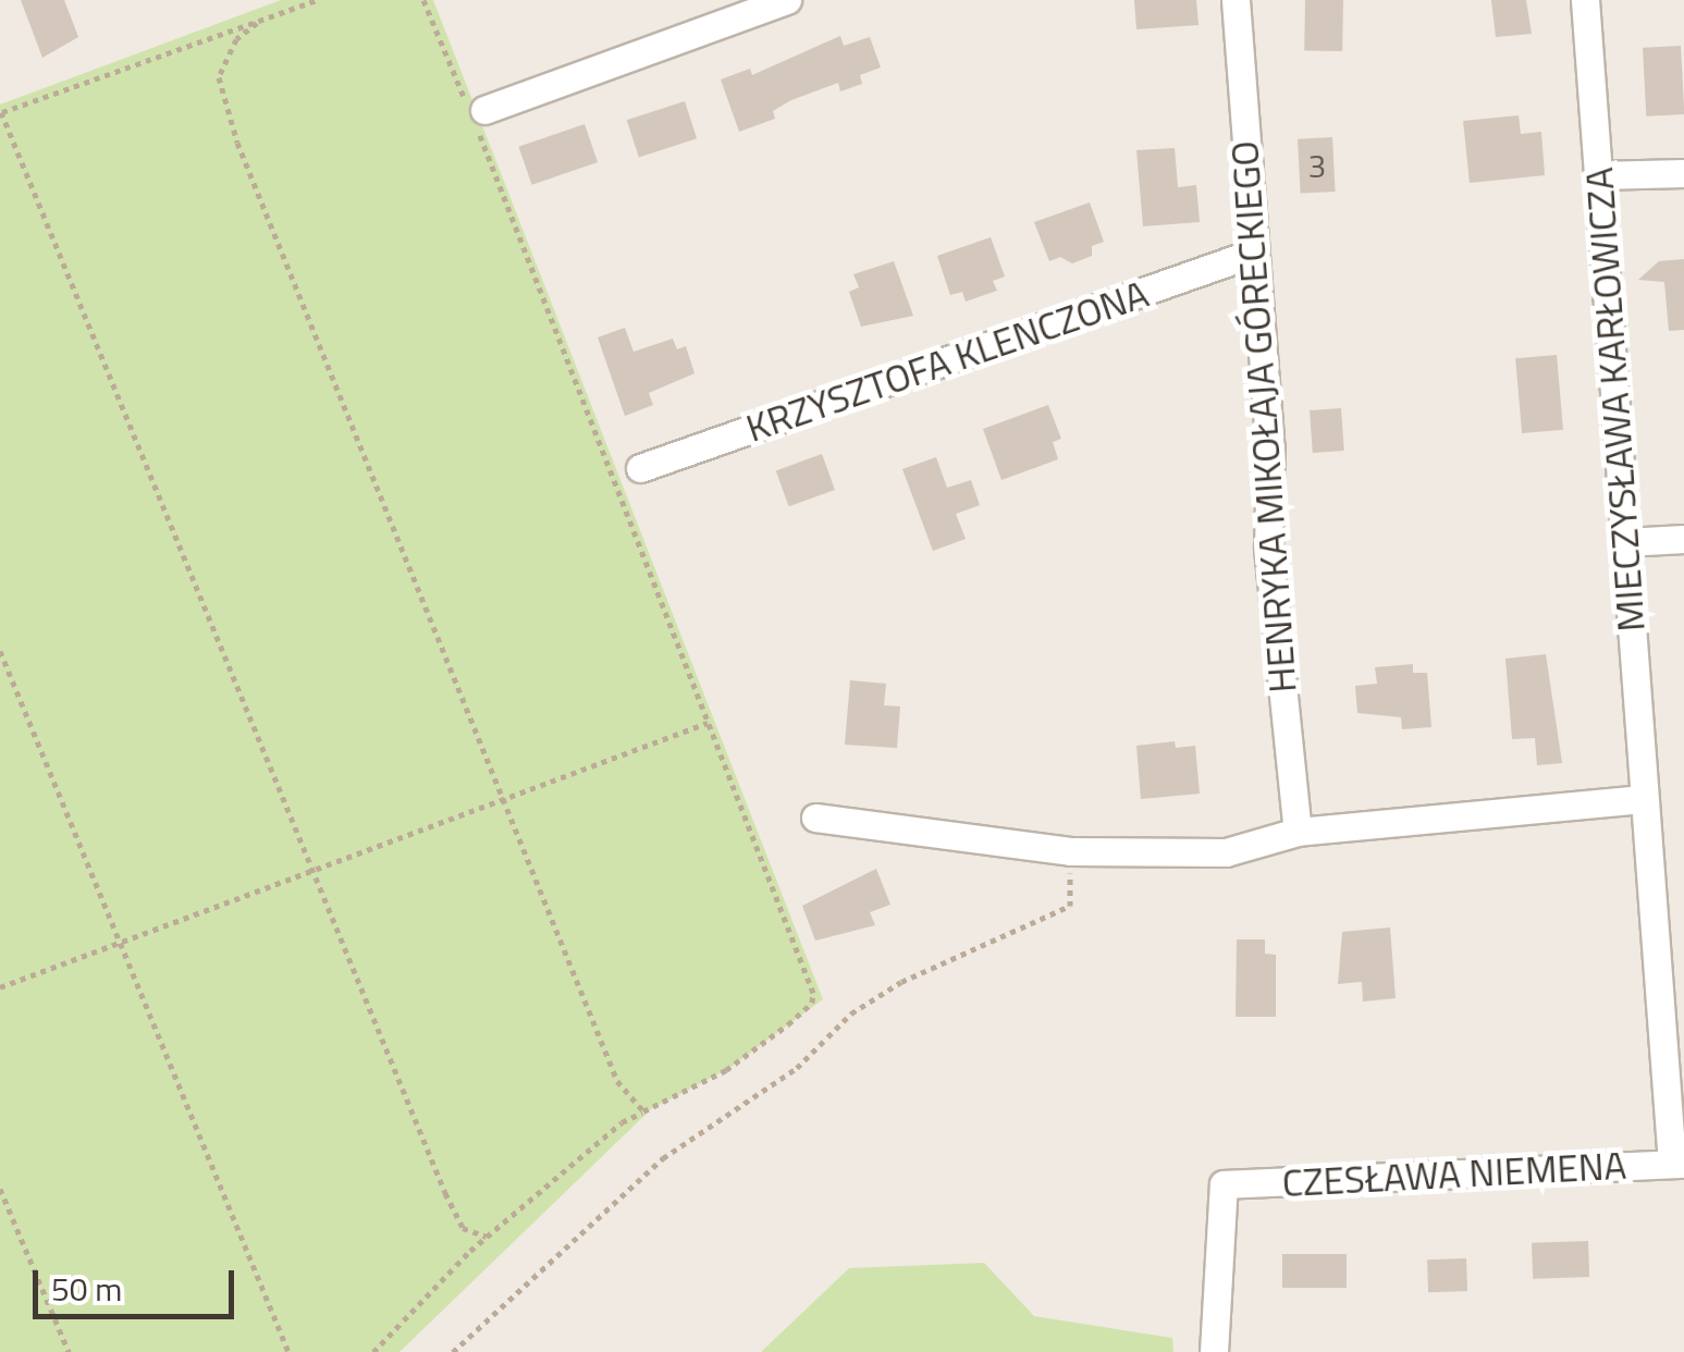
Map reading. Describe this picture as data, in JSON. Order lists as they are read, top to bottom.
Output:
{
  "streets": {
    "street": [
      "KRZYSZTOFA KLENCZONA",
      "MIECZYSŁAWA KARŁOWICZA",
      "HENRYKA MIKOŁAJA GÓRECKIEGO",
      "CZESŁAWA NIEMENA"
    ]
  },
  "crossings": [
    ["KRZYSZTOFA KLENCZONA", "HENRYKA MIKOŁAJA GÓRECKIEGO"],
    ["MIECZYSŁAWA KARŁOWICZA", "CZESŁAWA NIEMENA"]
  ],
  "house_numbers": ["3"],
  "scale_bar": "50 m"
}
